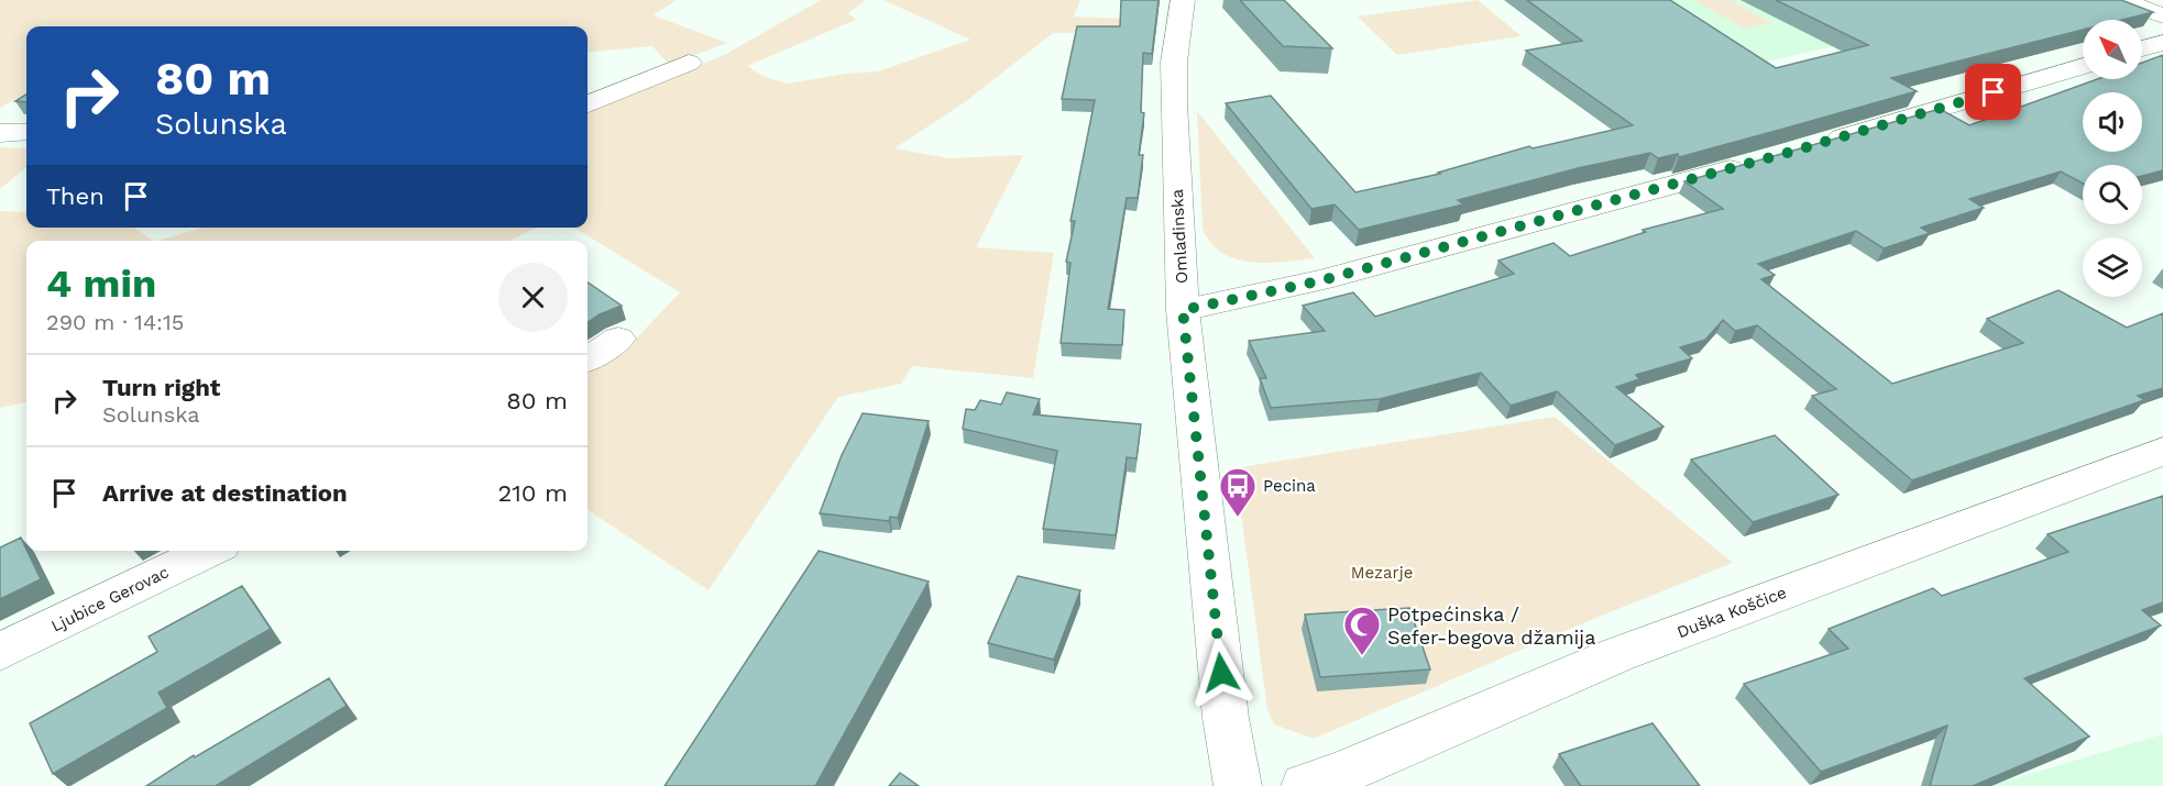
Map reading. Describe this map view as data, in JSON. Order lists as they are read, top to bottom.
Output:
{
  "streets": {
    "street": ["Omladinska", "Ljubice Gerovac", "Duška Koščice"]
  },
  "parks": ["Mezarje"],
  "places": {
    "bus stop": ["Pecina"],
    "mosque": ["Potpećinska / Sefer-begova džamija"]
  },
  "north": "top left",
  "page": {
    "turn": ["80 m", "Solunska"],
    "then": "Then",
    "heading": ["4 min", "290 m · 14:15"],
    "list": [
      {
        "name": "Turn right",
        "note": "Solunska",
        "value": "80 m"
      },
      {
        "name": "Arrive at destination",
        "value": "210 m"
      }
    ]
  }
}
